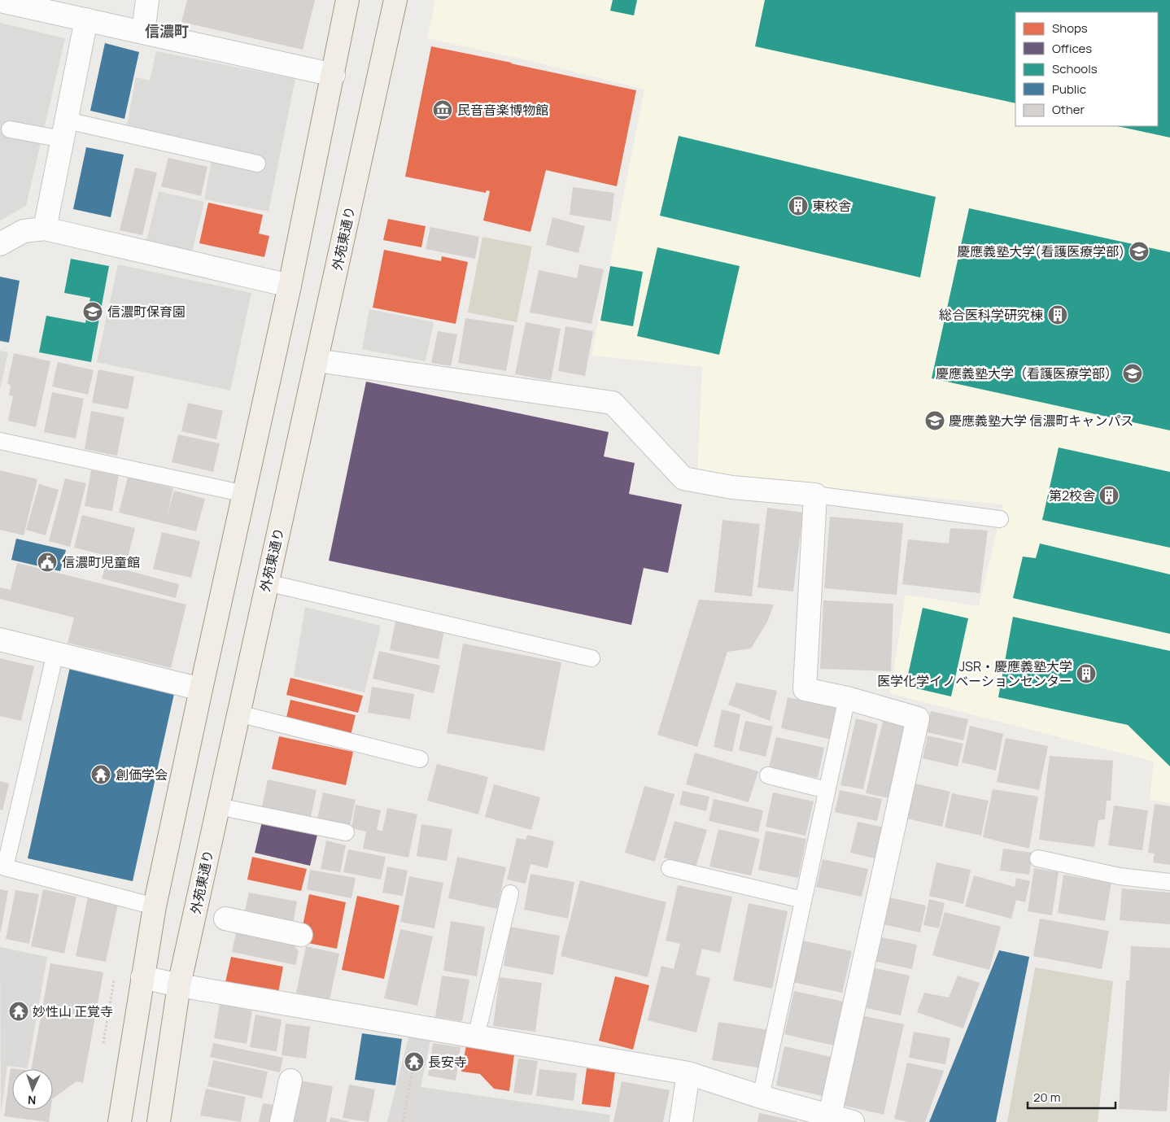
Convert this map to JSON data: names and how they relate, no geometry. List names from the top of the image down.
{
  "streets": {
    "main road": ["外苑東通り"]
  },
  "districts": ["信濃町"],
  "places": {
    "museum": ["民音音楽博物館"],
    "building": [
      "東校舎",
      "総合医科学研究棟",
      "第2校舎",
      "JSR・慶應義塾大学 医学化学イノベーションセンター"
    ],
    "school or university": [
      "慶應義塾大学(看護医療学部)",
      "信濃町保育園",
      "慶應義塾大学（看護医療学部）",
      "慶應義塾大学 信濃町キャンパス"
    ],
    "public building": ["信濃町児童館"],
    "temple": ["創価学会", "妙性山 正覚寺", "長安寺"]
  },
  "legend": [
    "Shops",
    "Offices",
    "Schools",
    "Public",
    "Other"
  ],
  "scale_bar": "20 m",
  "north": "bottom"
}
